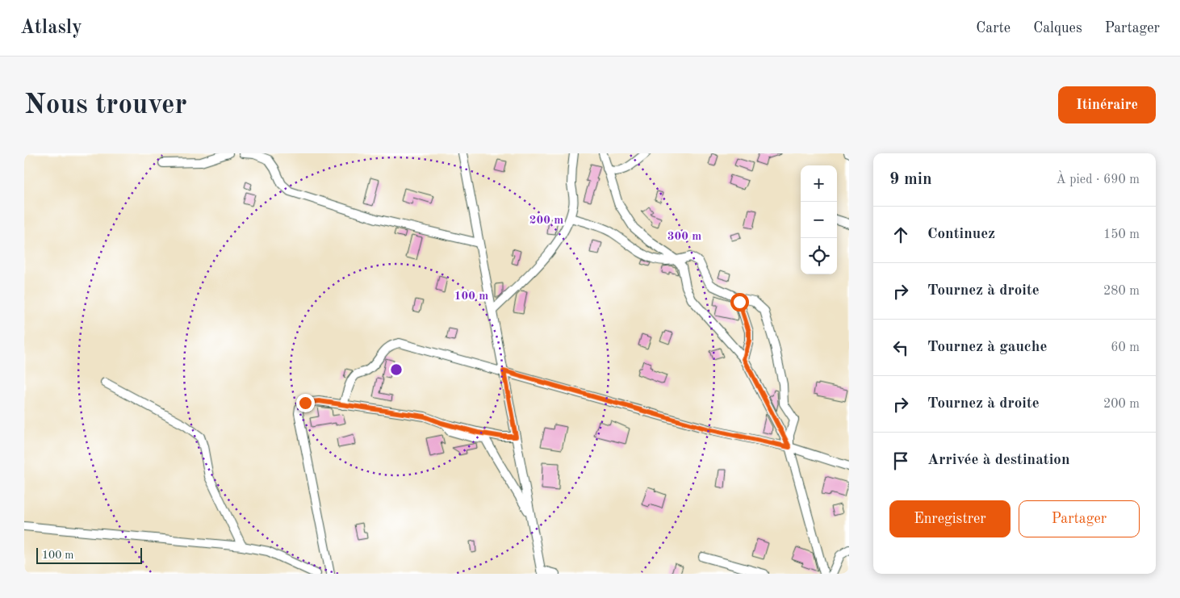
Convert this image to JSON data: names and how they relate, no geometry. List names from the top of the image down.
{
  "scale_bar": "100 m",
  "page": {
    "header": "Atlasly",
    "nav": ["Carte", "Calques", "Partager"],
    "buttons": [
      "Itinéraire",
      ["Enregistrer", "Partager"]
    ],
    "title": "Nous trouver",
    "heading": ["9 min", "À pied · 690 m"],
    "map_buttons": ["+", "−"],
    "list": [
      ["Continuez", "150 m"],
      ["Tournez à droite", "280 m"],
      ["Tournez à gauche", "60 m"],
      ["Tournez à droite", "200 m"],
      "Arrivée à destination"
    ],
    "scale": "100 m"
  },
  "rings": ["200 m", "300 m", "100 m"]
}
